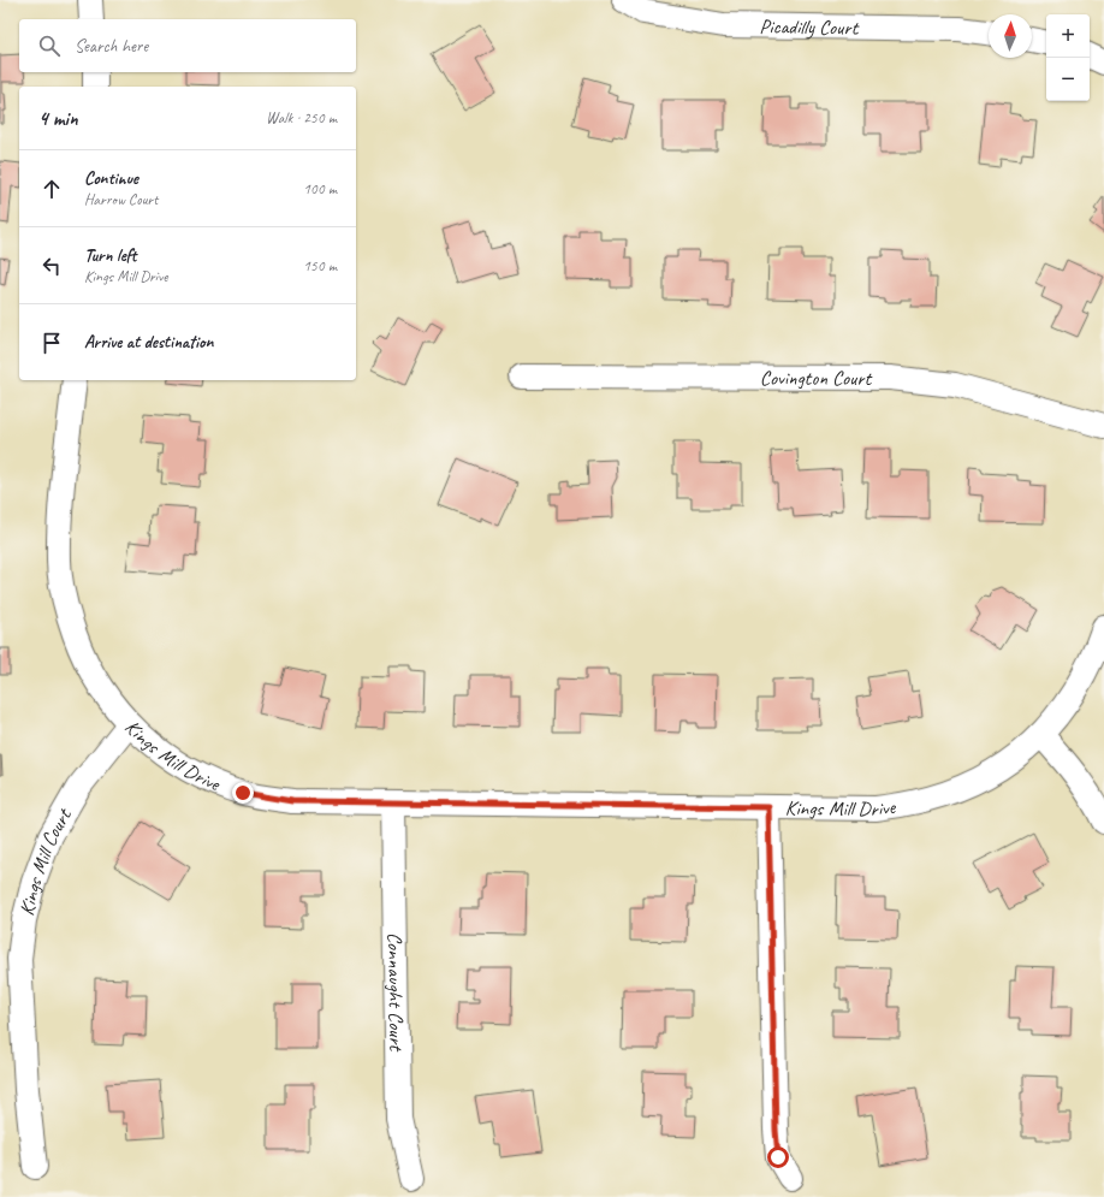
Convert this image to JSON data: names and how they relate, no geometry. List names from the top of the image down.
{
  "streets": {
    "street": [
      "Picadilly Court",
      "Covington Court",
      "Kings Mill Drive",
      "Kings Mill Court",
      "Connaught Court"
    ]
  },
  "crossings": [
    ["Kings Mill Drive", "Kings Mill Court"],
    ["Kings Mill Drive", "Connaught Court"]
  ],
  "north": "top",
  "page": {
    "map_buttons": ["+", "−"],
    "search": "Search here",
    "heading": ["4 min", "Walk · 250 m"],
    "list": [
      ["Continue", "Harrow Court", "100 m"],
      ["Turn left", "Kings Mill Drive", "150 m"],
      "Arrive at destination"
    ]
  }
}
